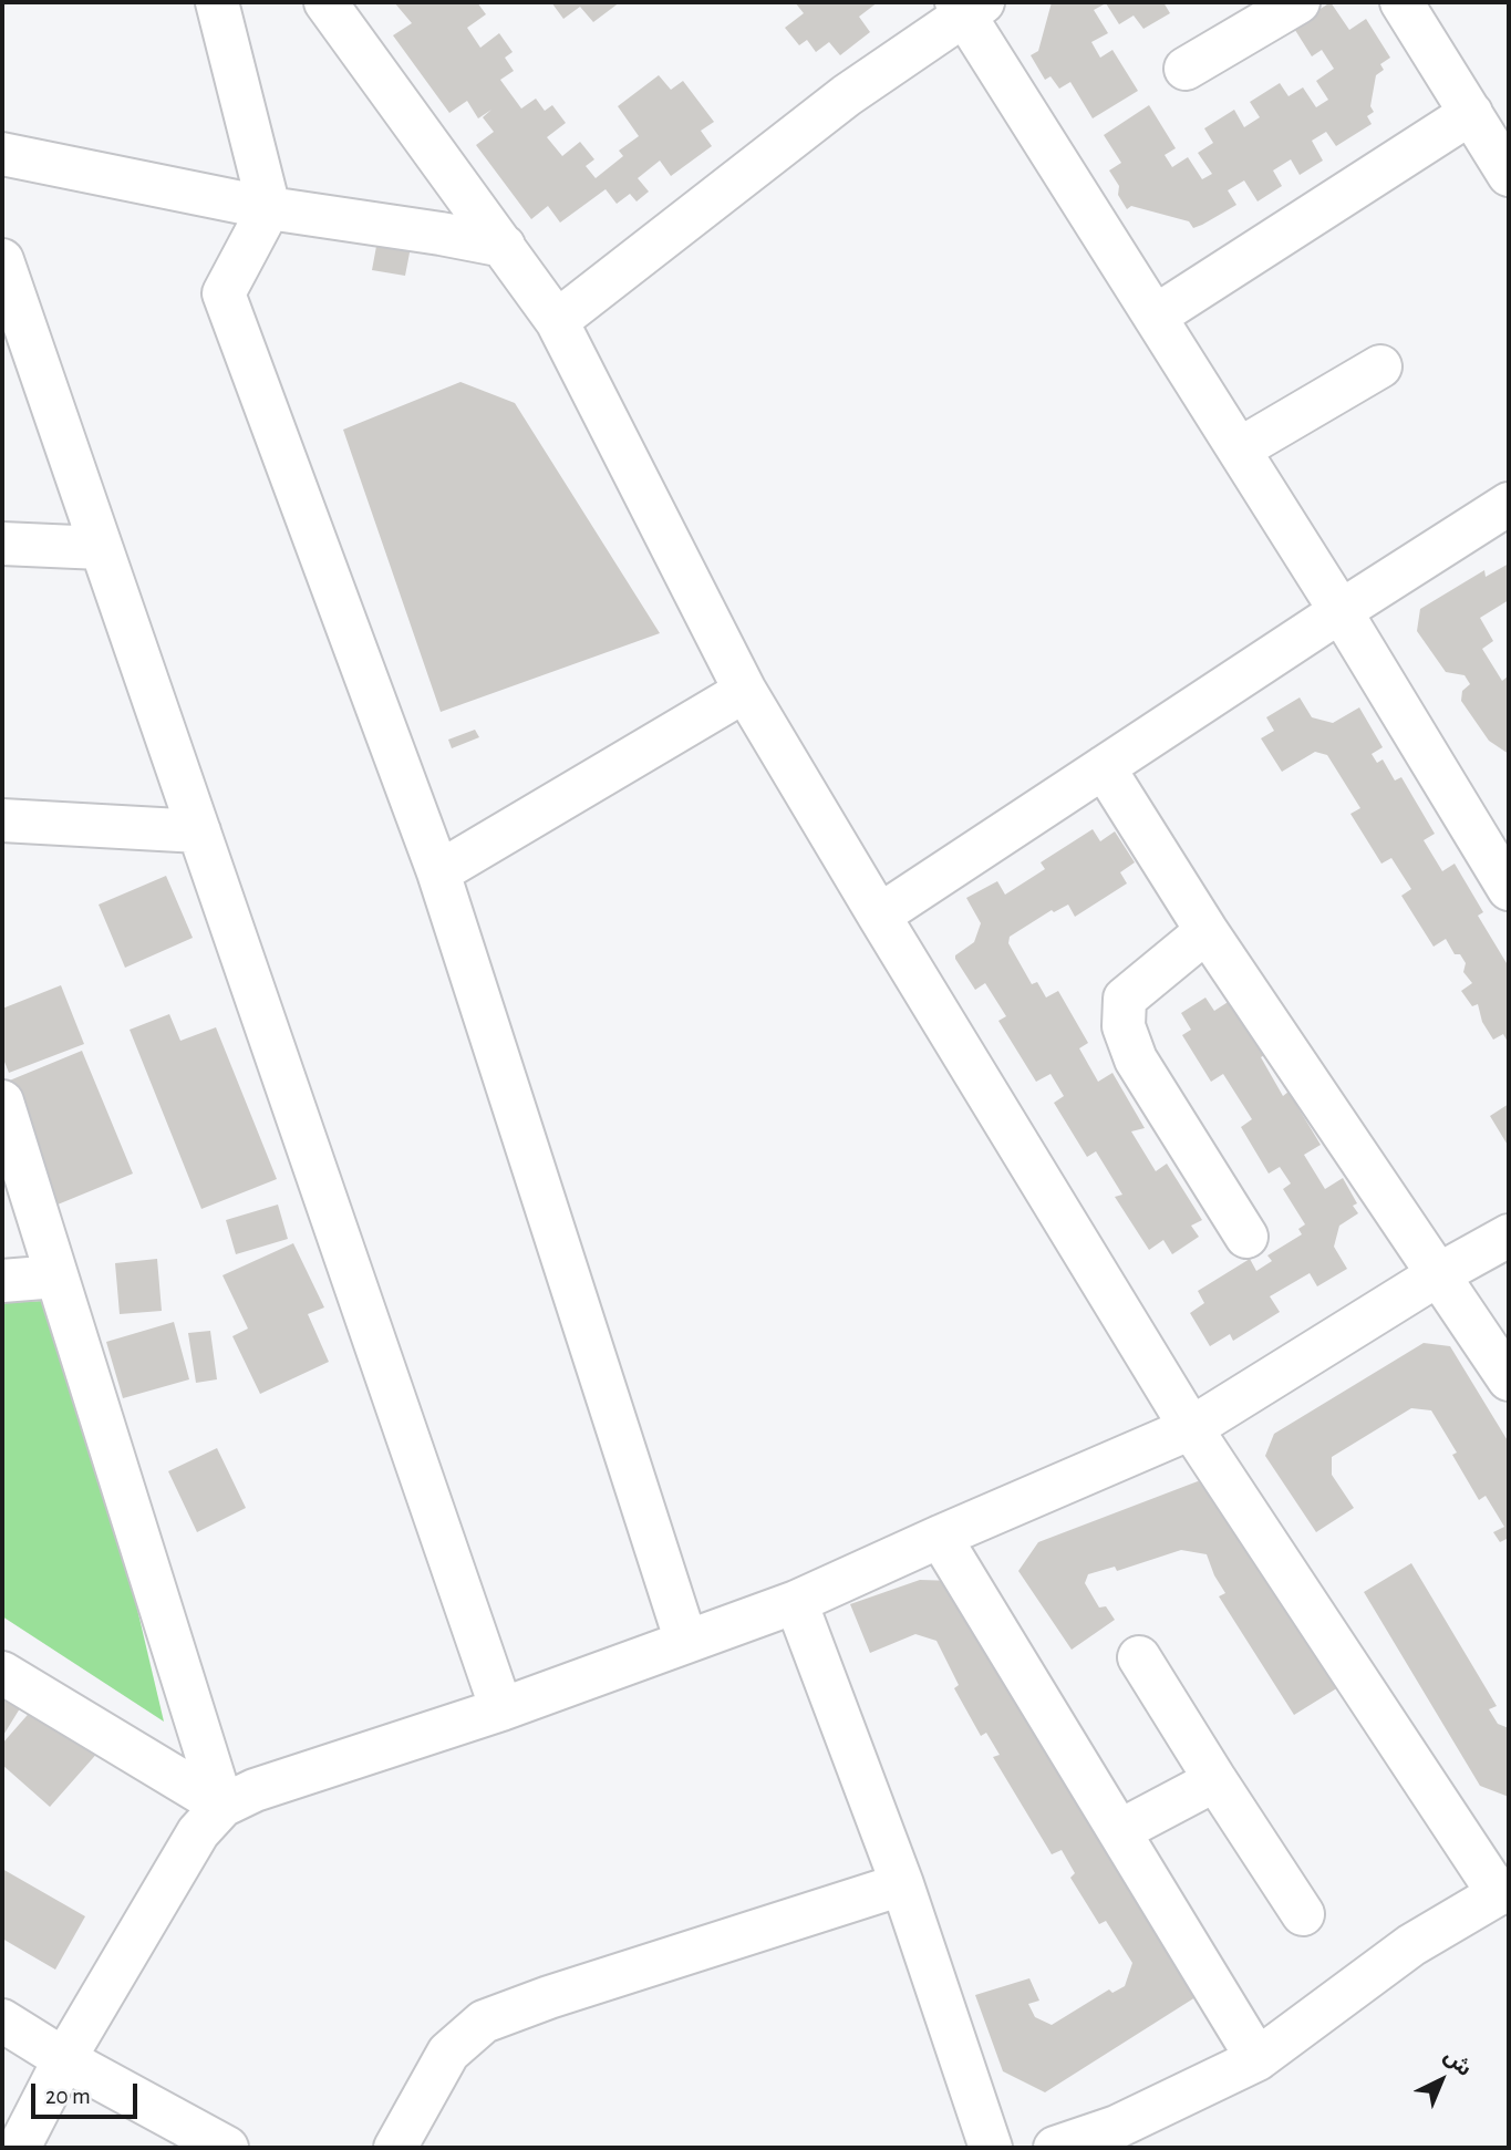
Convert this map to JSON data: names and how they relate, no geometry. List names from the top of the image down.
{
  "scale_bar": "20 m",
  "north": "top right"
}
